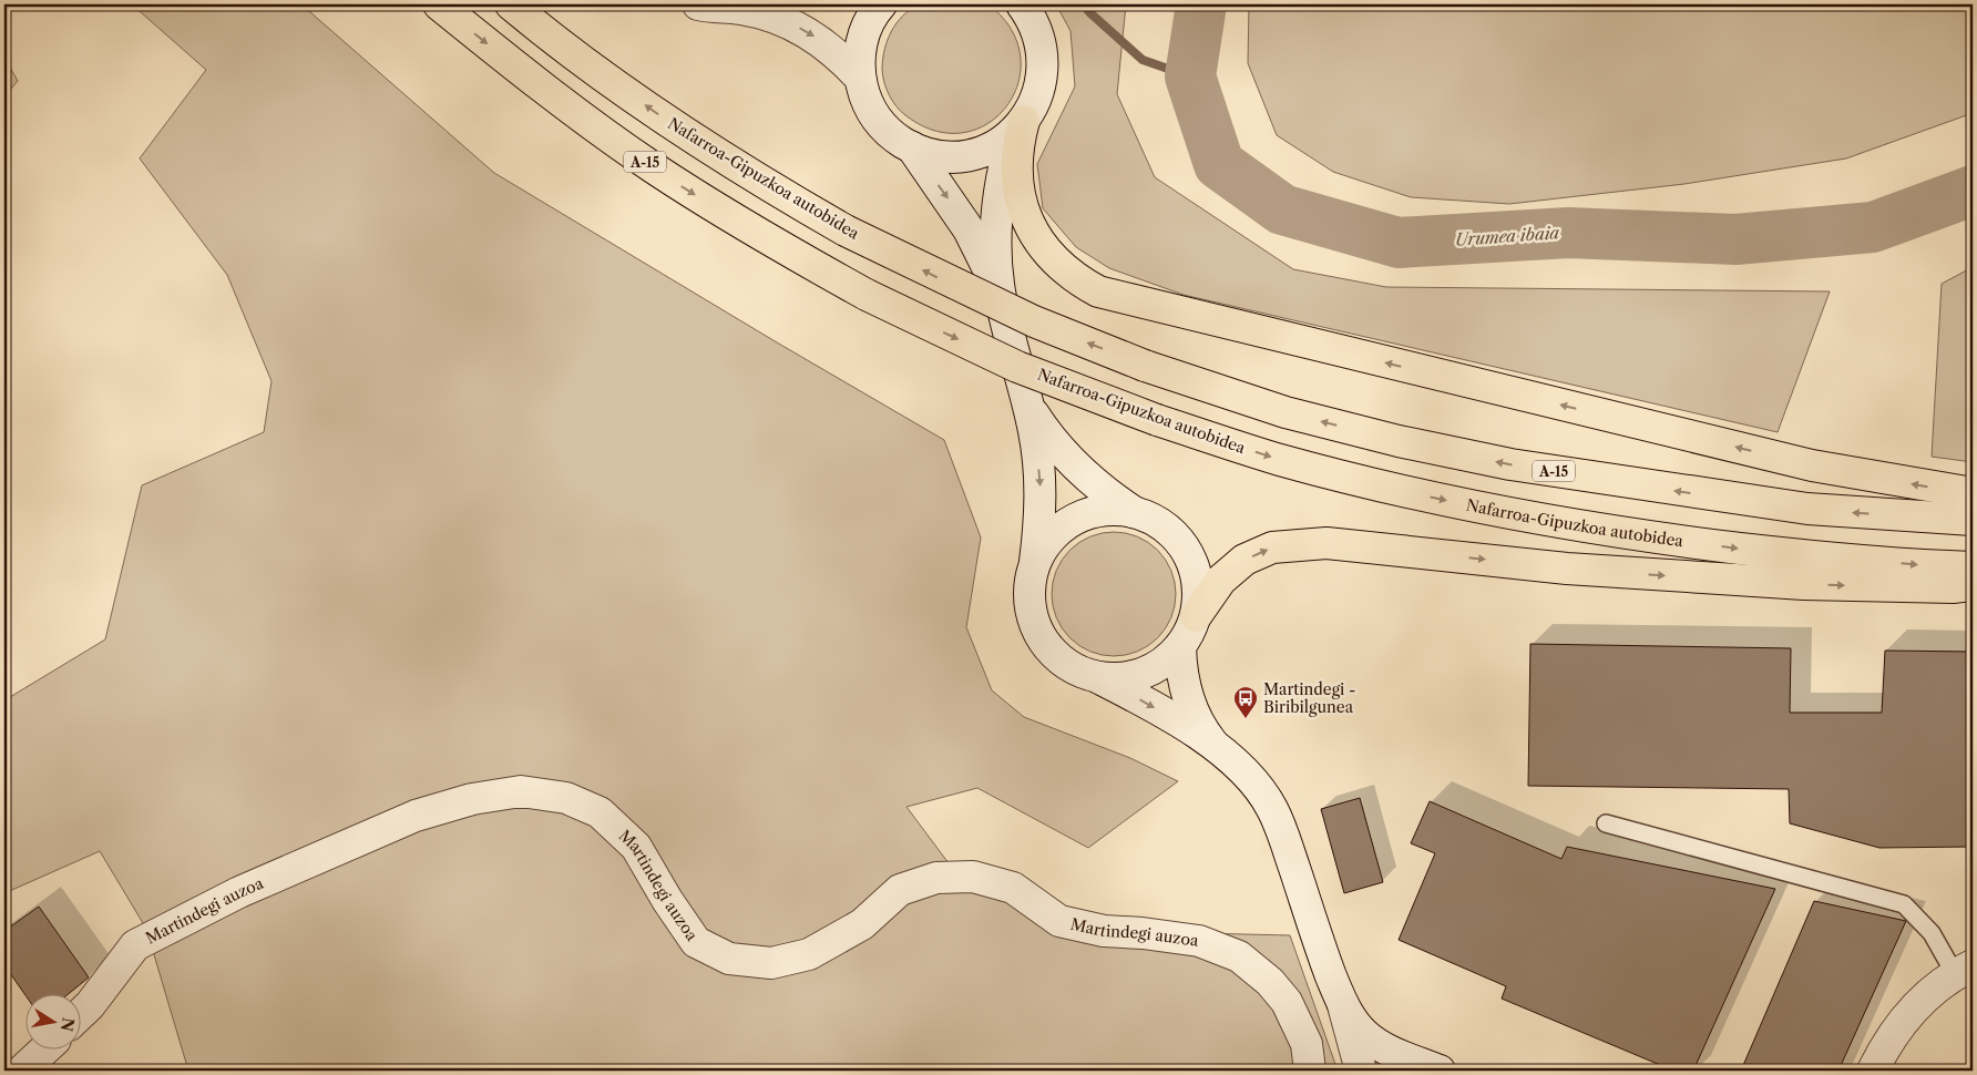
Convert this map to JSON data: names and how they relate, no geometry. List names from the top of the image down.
{
  "streets": {
    "highway": ["A-15", "Nafarroa-Gipuzkoa autobidea"],
    "main road": ["Martindegi auzoa"]
  },
  "water": ["Urumea ibaia"],
  "places": {
    "bus stop": ["Martindegi - Biribilgunea"]
  },
  "north": "right"
}
